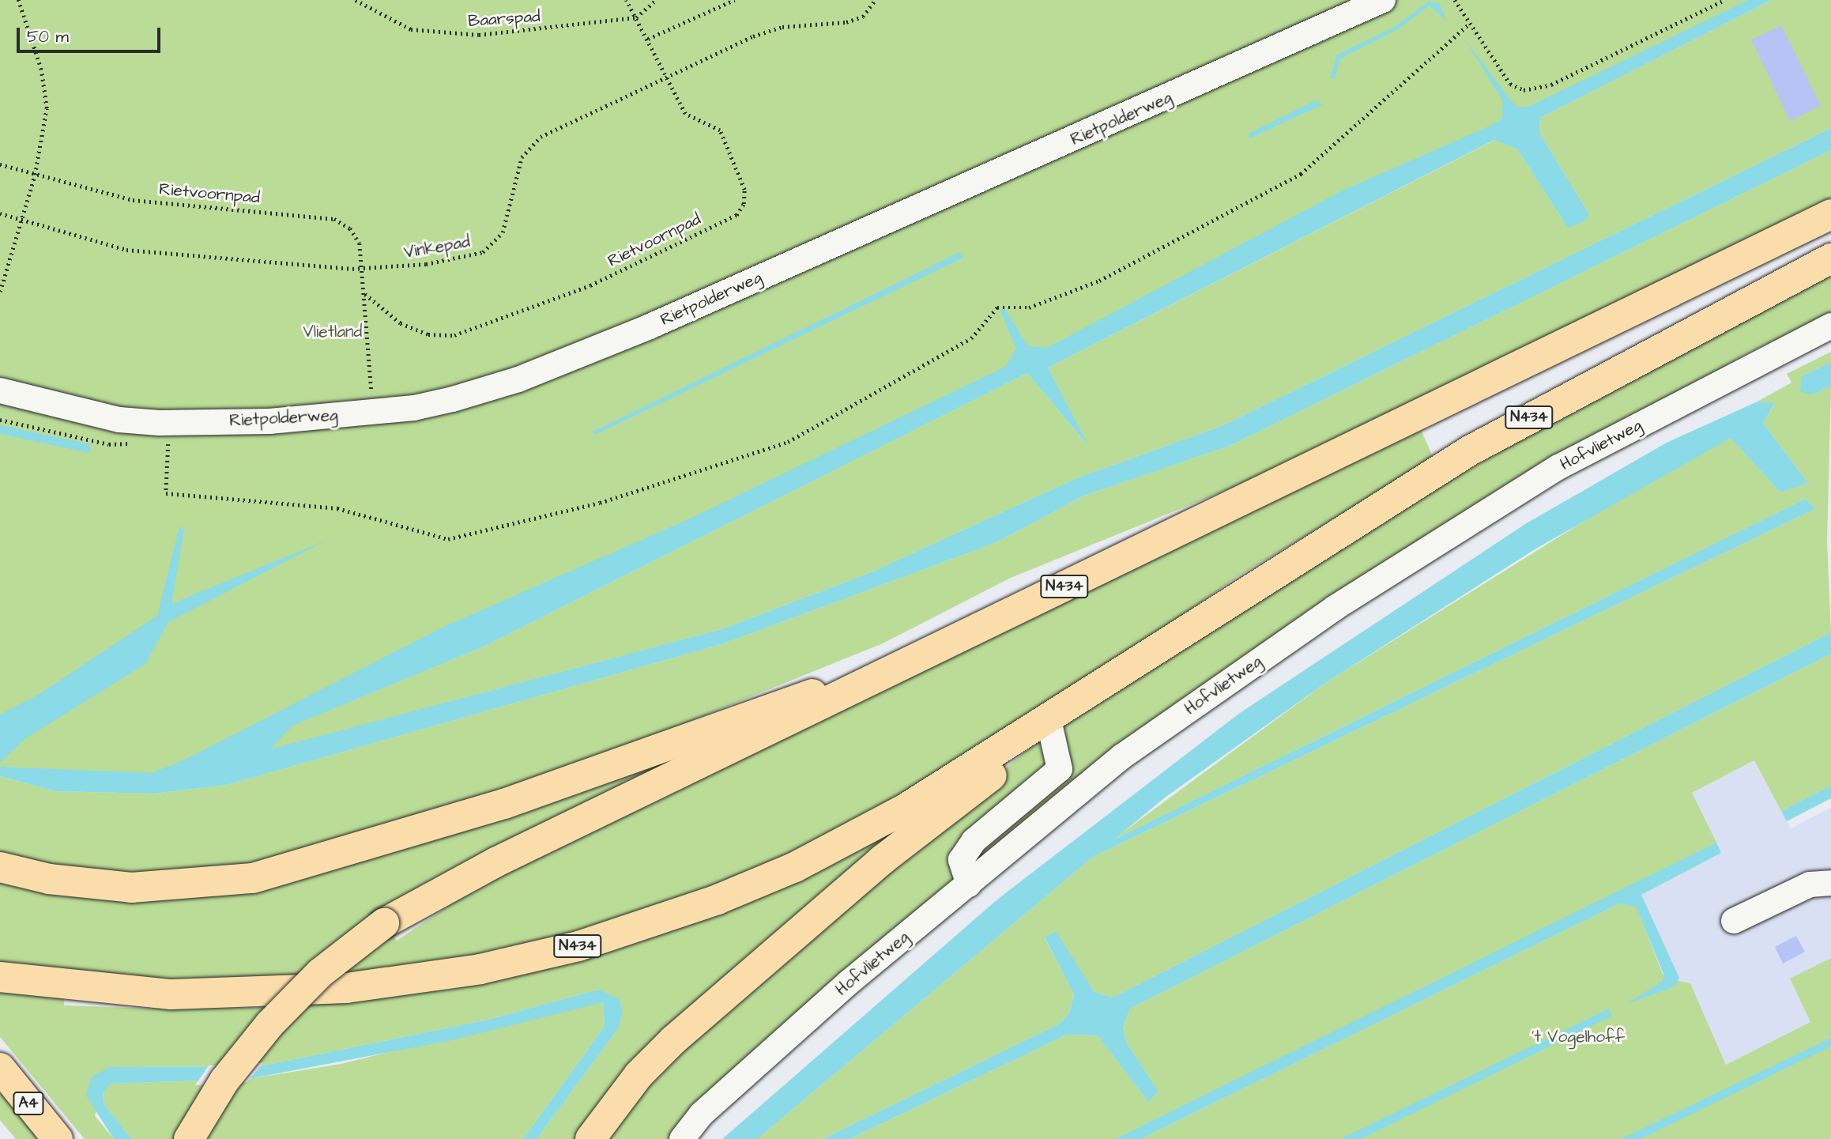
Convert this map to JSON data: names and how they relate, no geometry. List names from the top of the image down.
{
  "streets": {
    "highway": ["N434", "A4"],
    "street": ["Rietpolderweg", "Hofvlietweg"],
    "path": ["Baarspad", "Rietvoornpad", "Vinkepad"]
  },
  "crossings": [
    ["Baarspad", "Rietvoornpad"],
    ["Rietpolderweg", "Rietvoornpad"],
    ["Rietvoornpad", "Vinkepad"]
  ],
  "parks": ["Vlietland", "'t Vogelhoff"],
  "scale_bar": "50 m"
}
